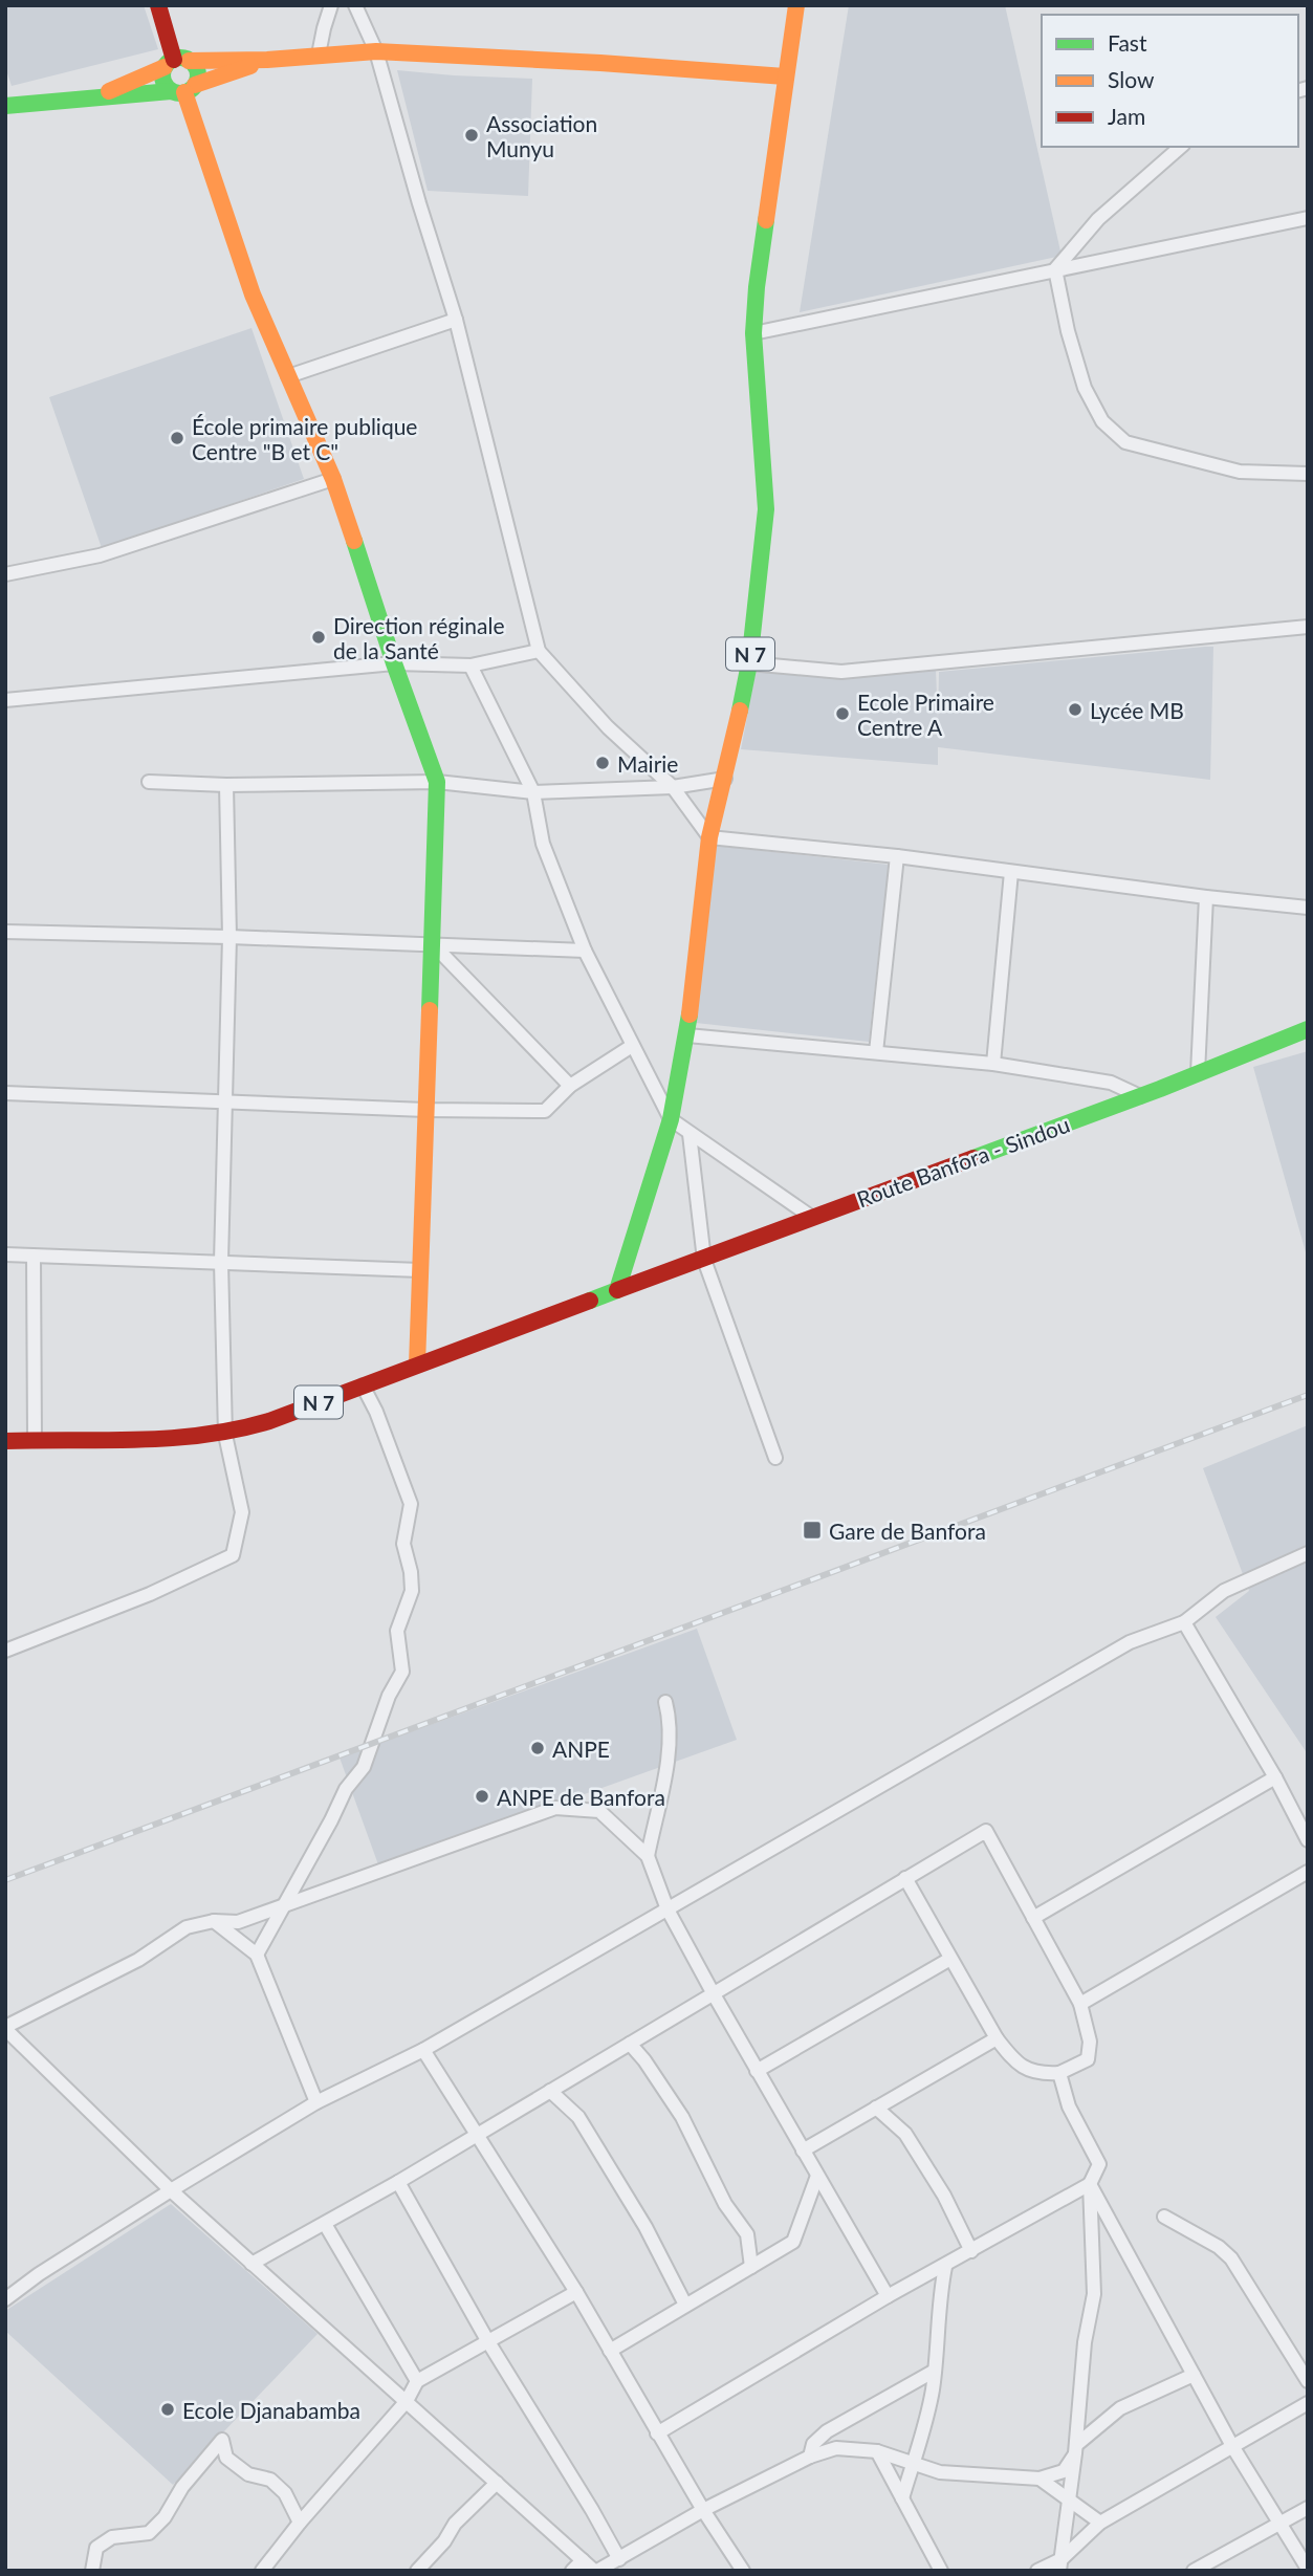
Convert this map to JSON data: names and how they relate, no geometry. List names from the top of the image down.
{
  "streets": {
    "main road": ["N 7", "Route Banfora - Sindou"]
  },
  "crossings": [
    ["N 7", "Route Banfora - Sindou"]
  ],
  "places": {
    "other": [
      "Association Munyu",
      "École primaire publique Centre \"B et C\"",
      "Direction réginale de la Santé",
      "Lycée MB",
      "Ecole Primaire Centre A",
      "Mairie",
      "ANPE",
      "ANPE de Banfora",
      "Ecole Djanabamba"
    ],
    "transit": ["Gare de Banfora"]
  },
  "legend": ["Fast", "Slow", "Jam"]
}
